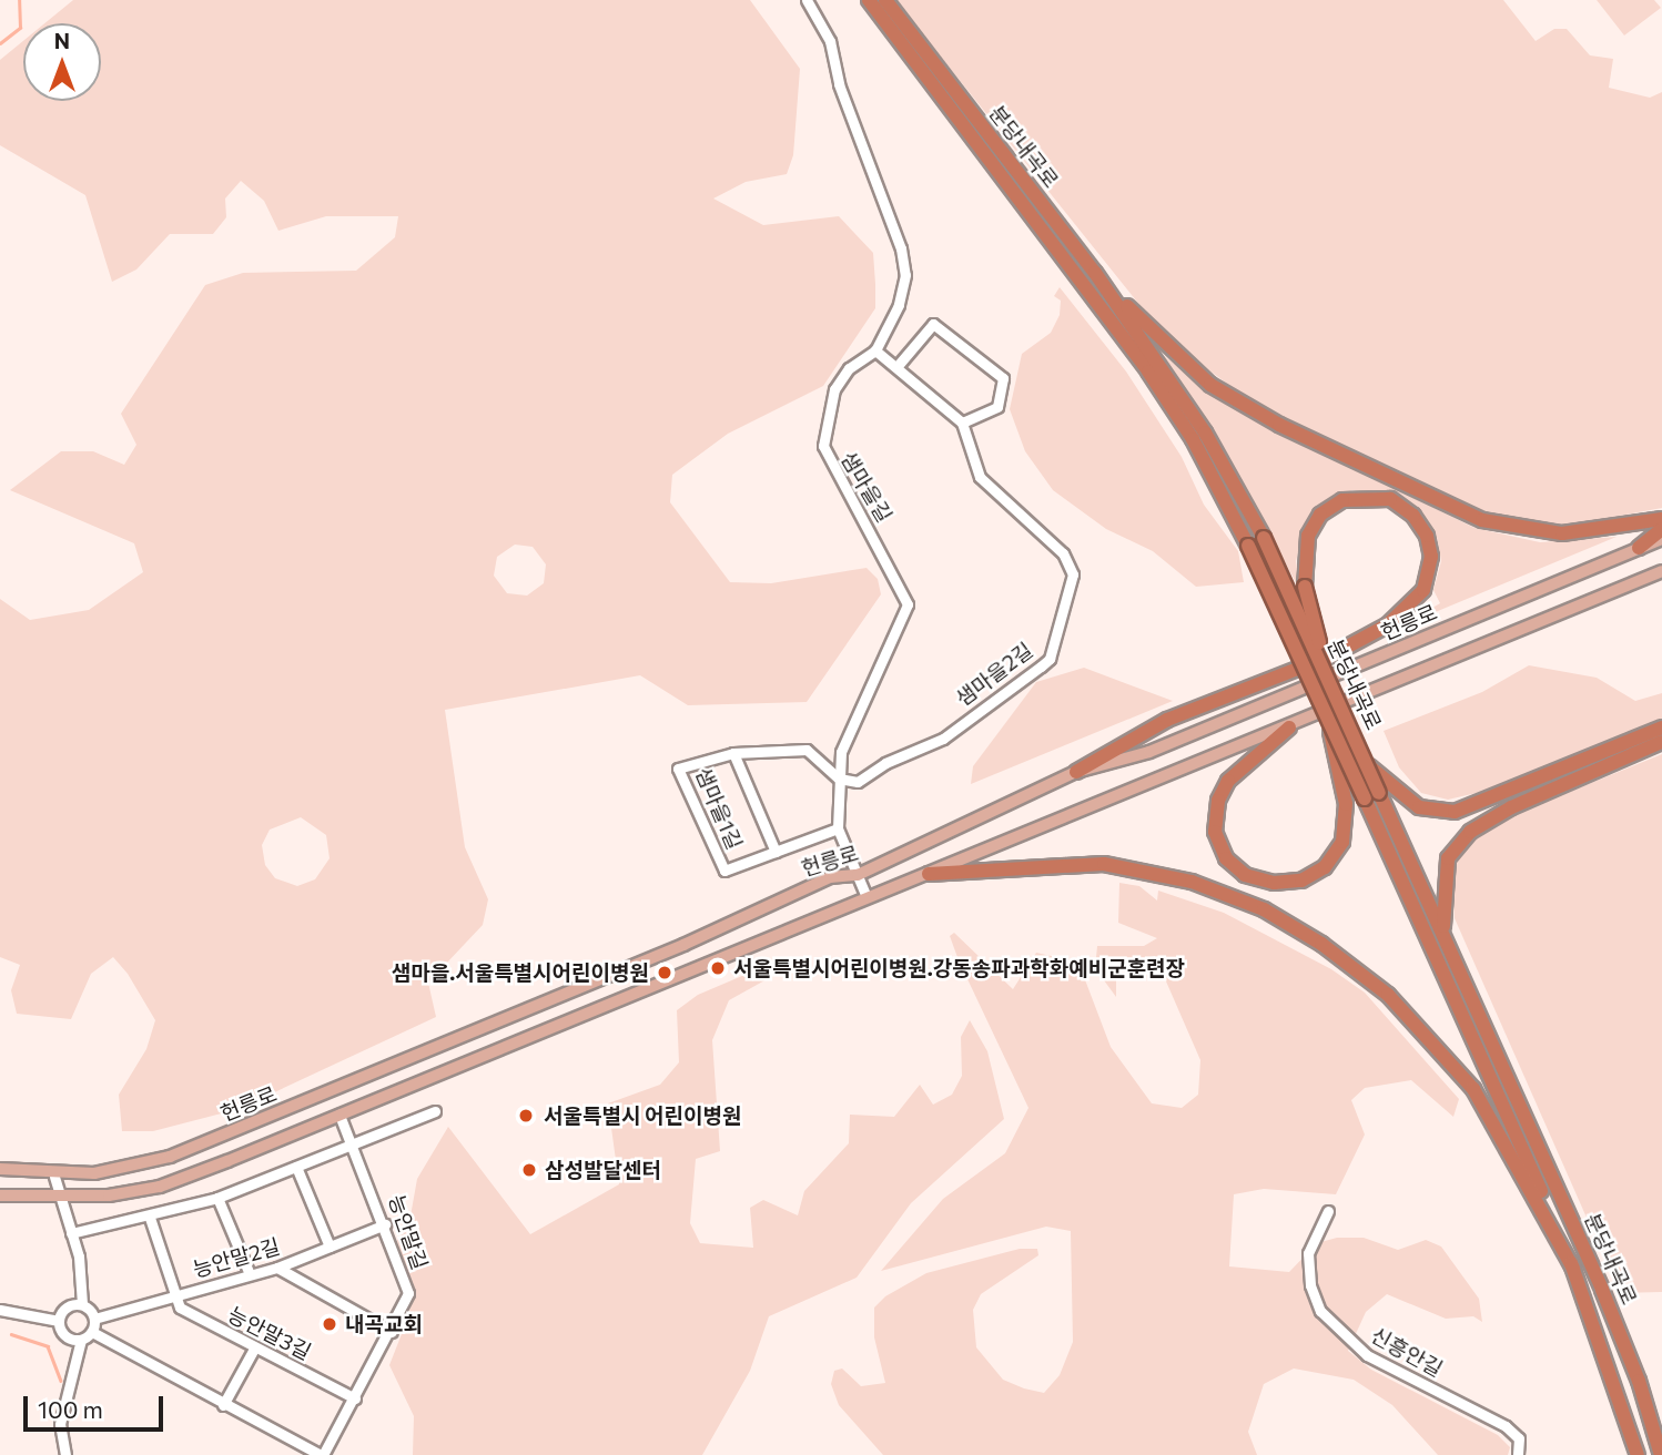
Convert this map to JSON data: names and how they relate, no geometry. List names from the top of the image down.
{
  "streets": {
    "highway": ["분당내곡로"],
    "main road": ["헌릉로"],
    "street": [
      "샘마을길",
      "샘마을2길",
      "샘마을1길",
      "능안말길",
      "능안말2길",
      "능안말3길",
      "신흥안길"
    ]
  },
  "crossings": [
    ["샘마을길", "헌릉로"],
    ["샘마을길", "샘마을2길"],
    ["샘마을길", "샘마을1길"],
    ["샘마을2길", "샘마을1길"],
    ["능안말길", "능안말2길"],
    ["능안말길", "능안말3길"],
    ["능안말2길", "능안말3길"]
  ],
  "places": [
    "서울특별시어린이병원.강동송파과학화예비군훈련장",
    "샘마을.서울특별시어린이병원",
    "서울특별시 어린이병원",
    "삼성발달센터",
    "내곡교회"
  ],
  "scale_bar": "100 m",
  "north": "top"
}
